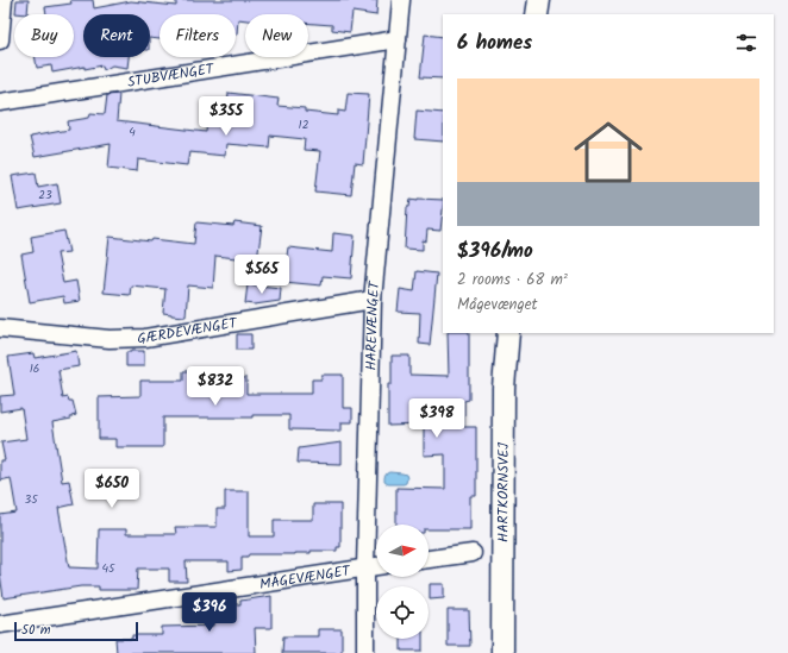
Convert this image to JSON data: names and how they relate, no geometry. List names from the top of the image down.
{
  "streets": {
    "street": [
      "STUBVÆNGET",
      "HAREVÆNGET",
      "GÆRDEVÆNGET",
      "HARTKORNSVEJ",
      "MÅGEVÆNGET"
    ]
  },
  "crossings": [
    ["STUBVÆNGET", "HAREVÆNGET"],
    ["HAREVÆNGET", "GÆRDEVÆNGET"],
    ["HAREVÆNGET", "MÅGEVÆNGET"]
  ],
  "house_numbers": [
    "12",
    "4",
    "23",
    "16",
    "35",
    "45"
  ],
  "scale_bar": "50 m",
  "north": "right",
  "page": {
    "chip": [
      "Buy",
      "Rent",
      "Filters",
      "New"
    ],
    "heading": "6 homes",
    "list": [
      {
        "name": "$396/mo",
        "note": "2 rooms · 68 m² · Mågevænget"
      }
    ],
    "price": [
      "$355",
      "$565",
      "$832",
      "$398",
      "$650",
      "$396"
    ],
    "scale": "50 m"
  }
}
